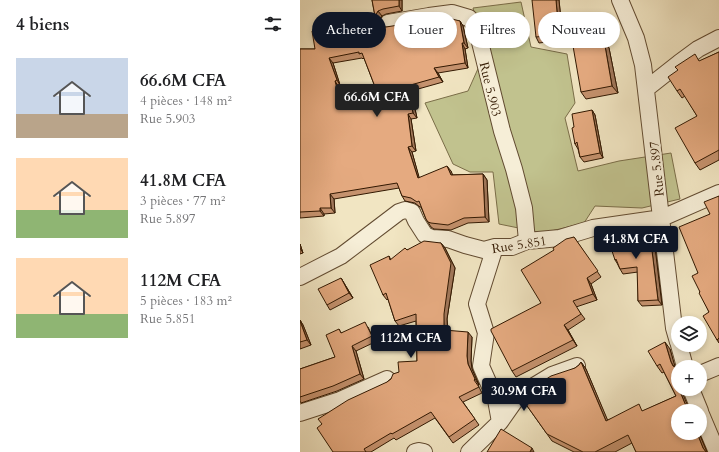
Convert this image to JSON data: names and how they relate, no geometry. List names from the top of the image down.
{
  "streets": {
    "street": ["Rue 5.903", "Rue 5.897", "Rue 5.851"]
  },
  "crossings": [
    ["Rue 5.903", "Rue 5.851"],
    ["Rue 5.897", "Rue 5.851"]
  ],
  "page": {
    "heading": "4 biens",
    "chip": [
      "Acheter",
      "Louer",
      "Filtres",
      "Nouveau"
    ],
    "list": [
      {
        "name": "66.6M CFA",
        "note": "4 pièces · 148 m² · Rue 5.903"
      },
      {
        "name": "41.8M CFA",
        "note": "3 pièces · 77 m² · Rue 5.897"
      },
      {
        "name": "112M CFA",
        "note": "5 pièces · 183 m² · Rue 5.851"
      }
    ],
    "price": [
      "66.6M CFA",
      "41.8M CFA",
      "112M CFA",
      "30.9M CFA"
    ],
    "map_buttons": ["+", "−"]
  }
}
